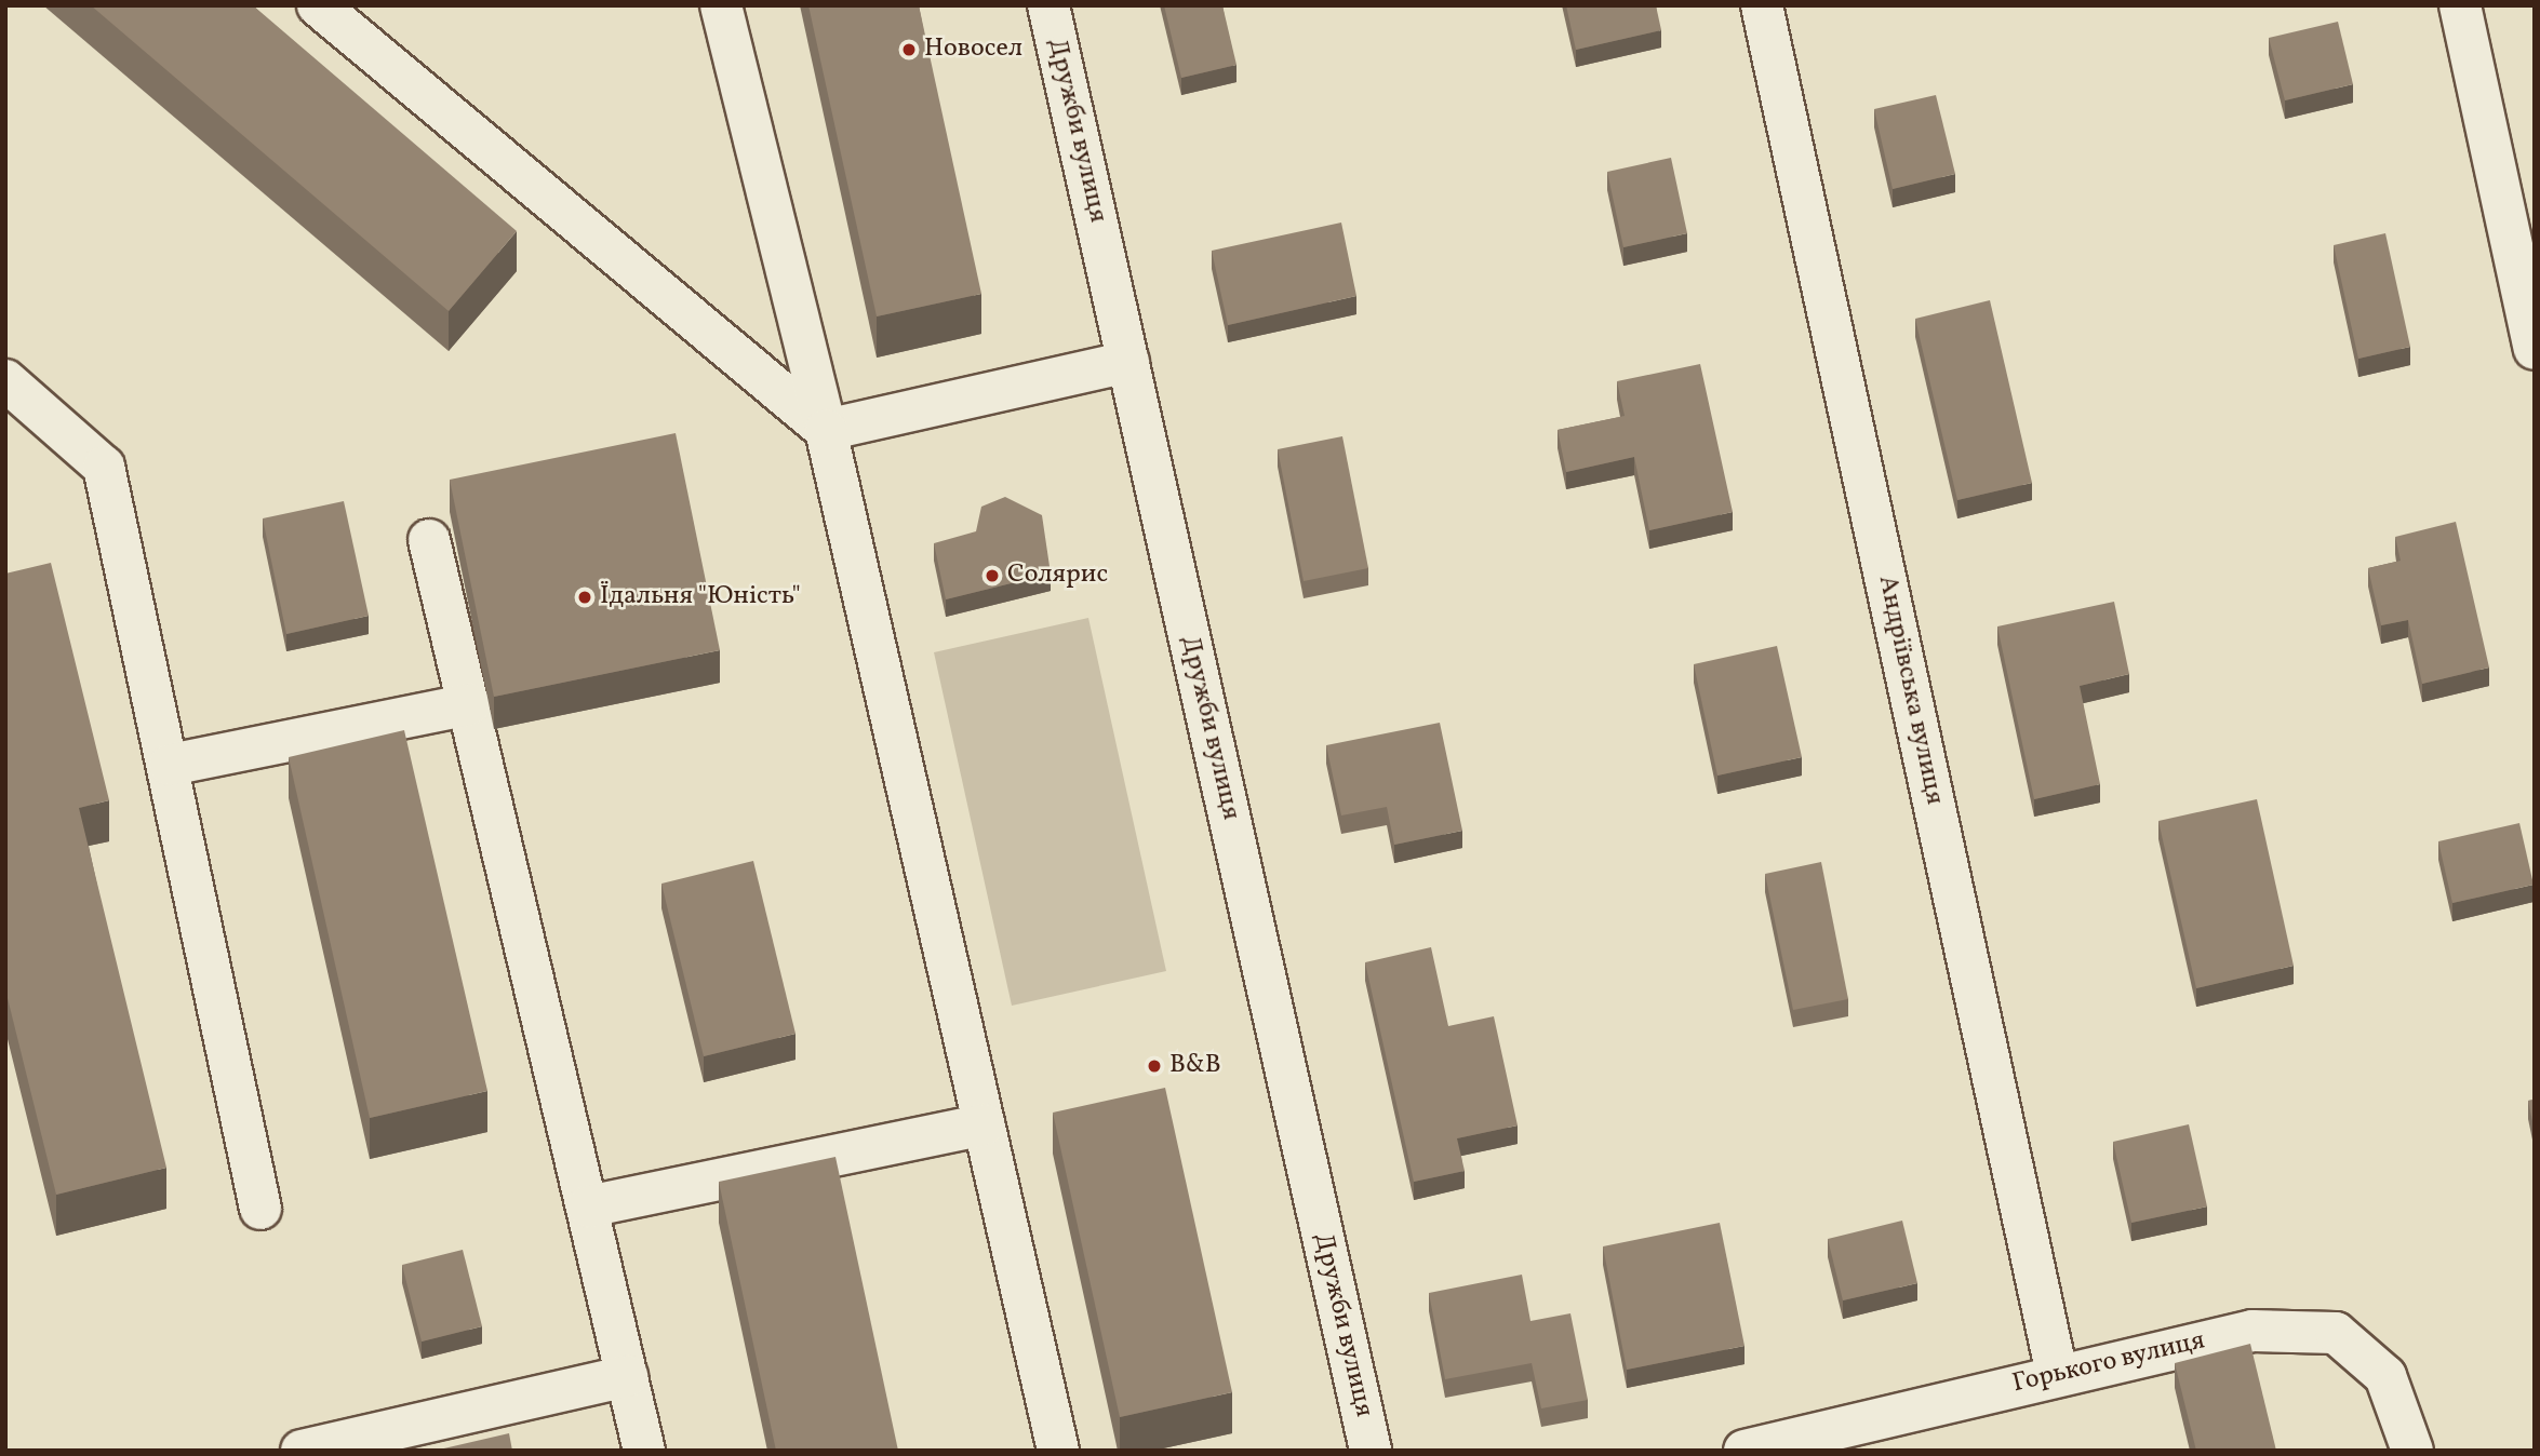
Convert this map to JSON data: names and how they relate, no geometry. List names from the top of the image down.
{
  "streets": {
    "street": ["Дружби вулиця", "Андріївська вулиця", "Горького вулиця"]
  },
  "crossings": [
    ["Андріївська вулиця", "Горького вулиця"]
  ],
  "places": [
    "Новосел",
    "Солярис",
    "Їдальня \"Юність\"",
    "В&В"
  ]
}
